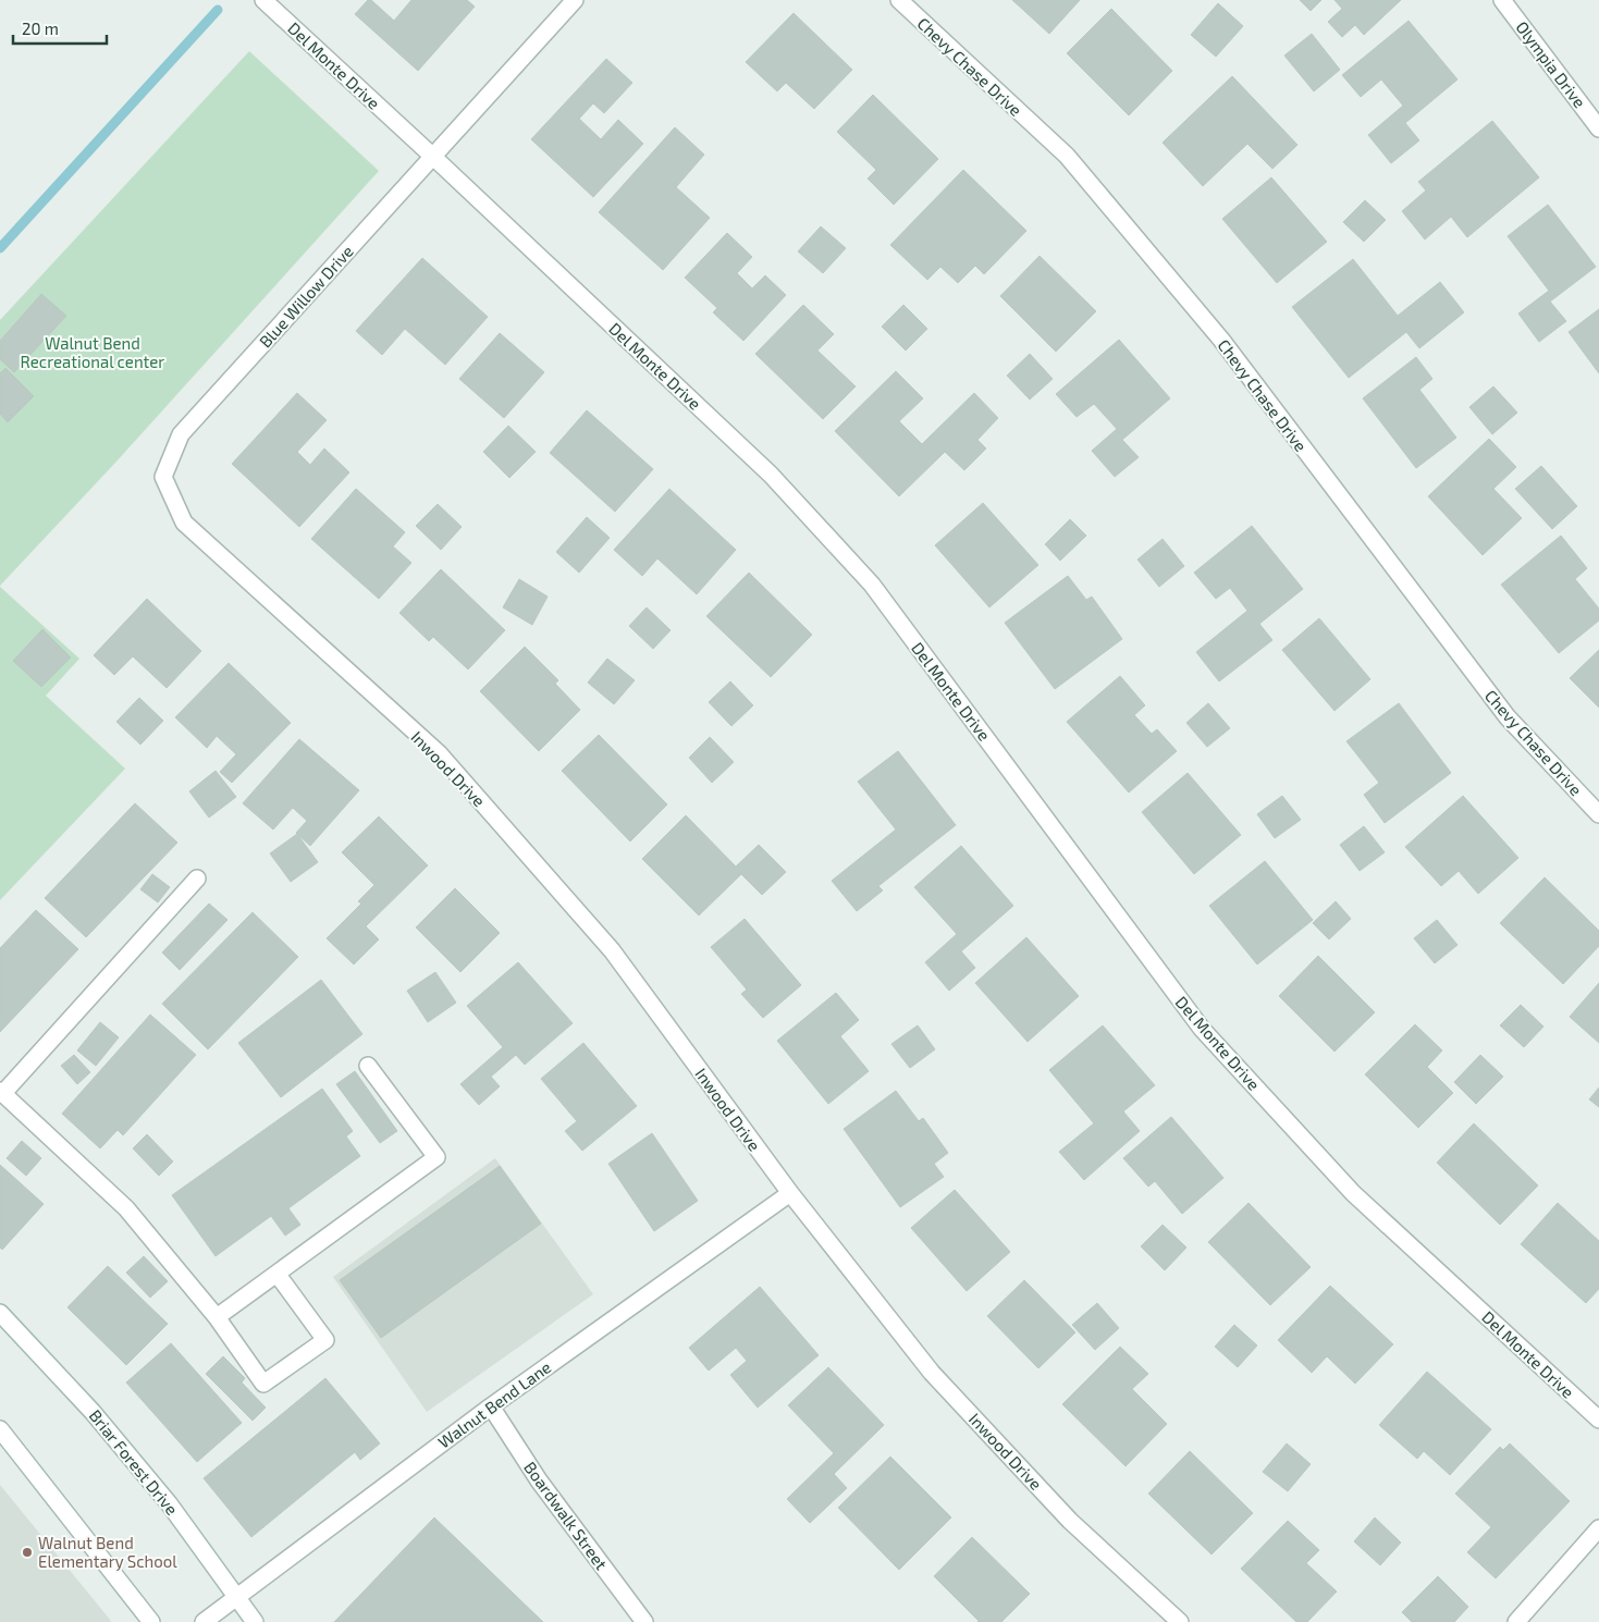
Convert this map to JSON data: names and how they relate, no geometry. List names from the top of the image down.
{
  "streets": {
    "street": [
      "Olympia Drive",
      "Del Monte Drive",
      "Chevy Chase Drive",
      "Blue Willow Drive",
      "Inwood Drive",
      "Walnut Bend Lane",
      "Briar Forest Drive",
      "Boardwalk Street"
    ]
  },
  "crossings": [
    ["Del Monte Drive", "Blue Willow Drive"],
    ["Blue Willow Drive", "Inwood Drive"],
    ["Inwood Drive", "Walnut Bend Lane"],
    ["Walnut Bend Lane", "Briar Forest Drive"],
    ["Walnut Bend Lane", "Boardwalk Street"]
  ],
  "parks": ["Walnut Bend Recreational center"],
  "places": ["Walnut Bend Elementary School"],
  "scale_bar": "20 m"
}
